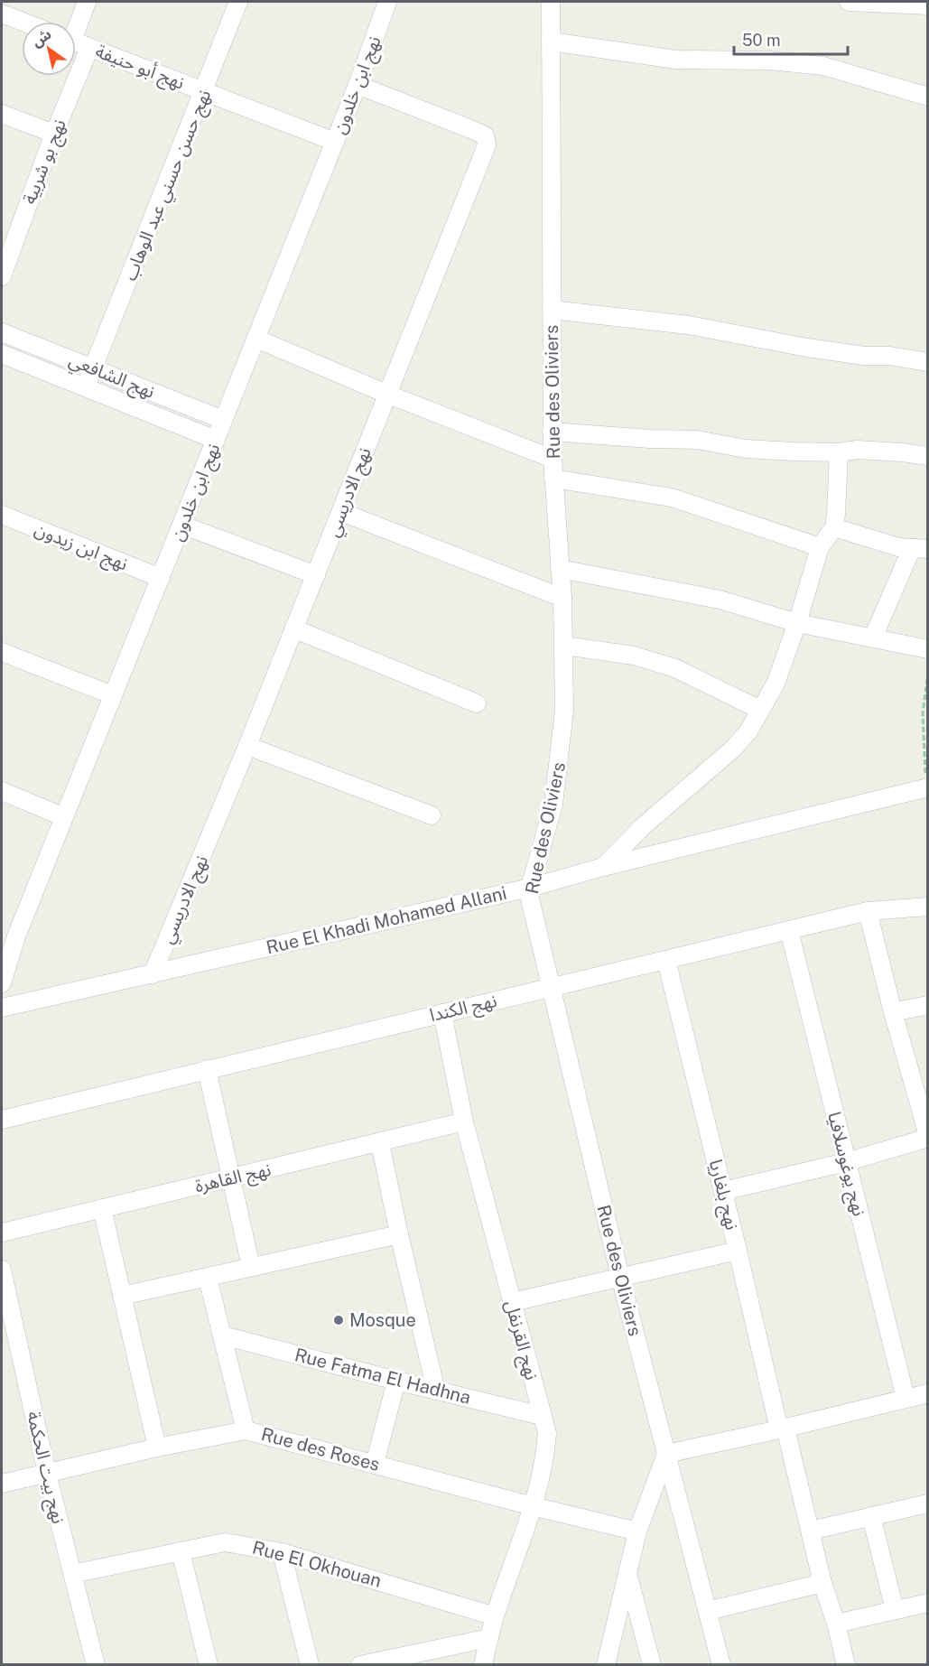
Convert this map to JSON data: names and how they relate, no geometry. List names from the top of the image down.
{
  "streets": {
    "street": [
      "نهج أبو حنيفة",
      "نهج ابن خلدون",
      "نهج بو شربية",
      "نهج حسن حسني عبد الوهاب",
      "نهج الشافعي",
      "Rue des Oliviers",
      "نهج الادريسي",
      "نهج ابن زيدون",
      "Rue El Khadi Mohamed Allani",
      "نهج الكندا",
      "نهج يوغوسلافيا",
      "نهج القاهرة",
      "نهج بلغاريا",
      "نهج القرنفل",
      "Rue Fatma El Hadhna",
      "Rue des Roses",
      "نهج بيت الحكمة",
      "Rue El Okhouan"
    ]
  },
  "crossings": [
    ["نهج أبو حنيفة", "نهج ابن خلدون"],
    ["نهج أبو حنيفة", "نهج بو شربية"],
    ["نهج أبو حنيفة", "نهج حسن حسني عبد الوهاب"],
    ["نهج ابن خلدون", "نهج الشافعي"],
    ["نهج ابن خلدون", "نهج الادريسي"],
    ["نهج ابن خلدون", "نهج ابن زيدون"],
    ["نهج حسن حسني عبد الوهاب", "نهج الشافعي"],
    ["Rue des Oliviers", "Rue El Khadi Mohamed Allani"],
    ["Rue des Oliviers", "نهج الكندا"],
    ["نهج الادريسي", "Rue El Khadi Mohamed Allani"],
    ["نهج الكندا", "نهج يوغوسلافيا"],
    ["نهج الكندا", "نهج بلغاريا"],
    ["نهج الكندا", "نهج القرنفل"],
    ["نهج القاهرة", "نهج القرنفل"],
    ["نهج القرنفل", "Rue Fatma El Hadhna"],
    ["نهج القرنفل", "Rue des Roses"],
    ["نهج القرنفل", "Rue El Okhouan"],
    ["Rue des Roses", "نهج بيت الحكمة"],
    ["نهج بيت الحكمة", "Rue El Okhouan"]
  ],
  "places": ["Mosque"],
  "scale_bar": "50 m",
  "north": "top left"
}
